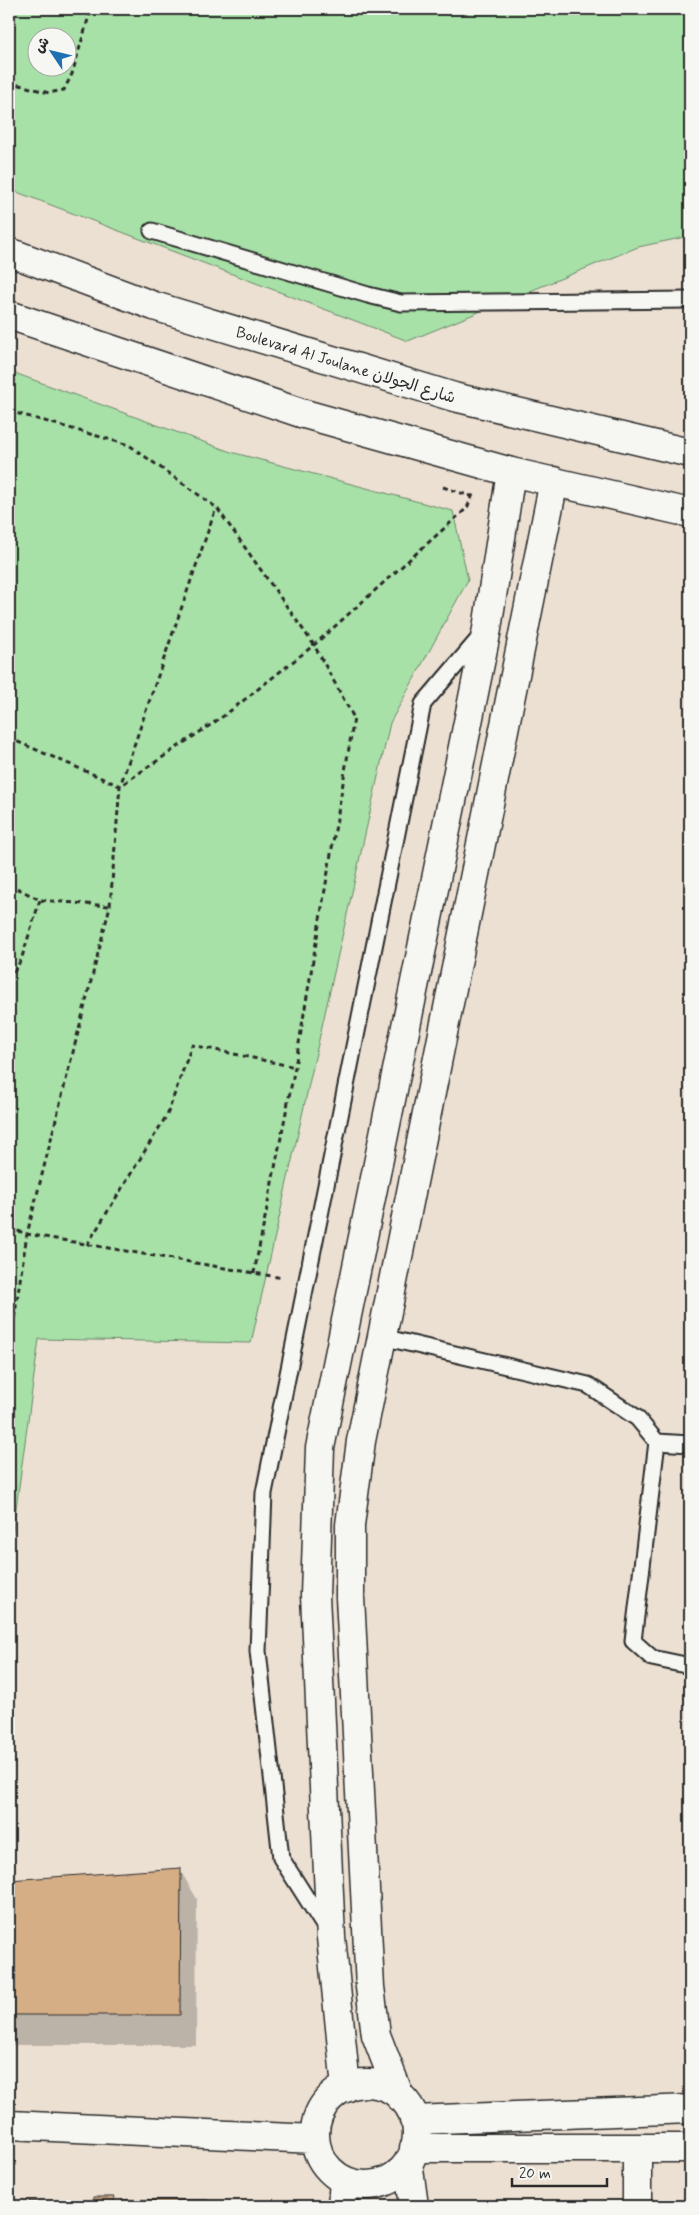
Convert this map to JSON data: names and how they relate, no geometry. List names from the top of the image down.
{
  "streets": {
    "street": ["Boulevard Al Joulane شارع الجولان"]
  },
  "scale_bar": "20 m",
  "north": "top left"
}
